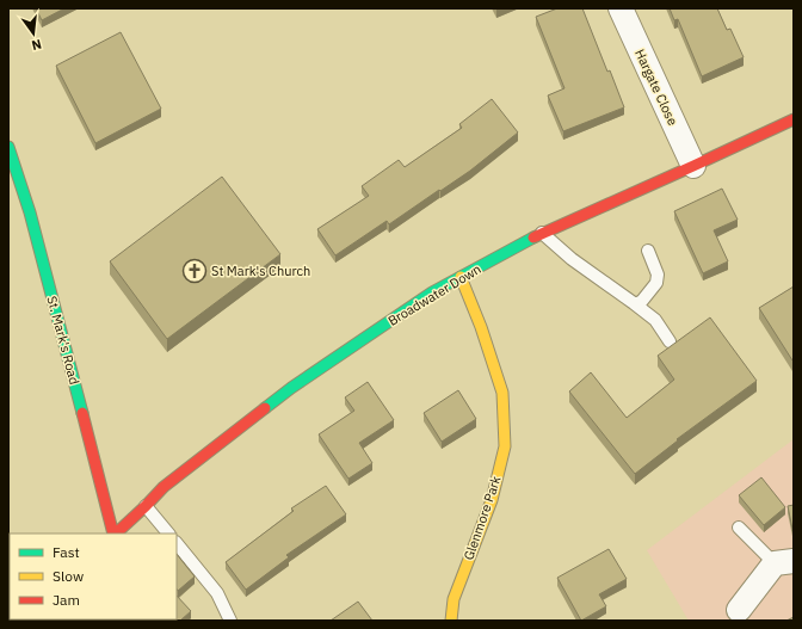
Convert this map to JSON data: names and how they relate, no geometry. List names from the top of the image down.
{
  "streets": {
    "street": [
      "Hargate Close",
      "Broadwater Down",
      "St. Mark's Road",
      "Glenmore Park"
    ]
  },
  "crossings": [
    ["Hargate Close", "Broadwater Down"],
    ["Broadwater Down", "Glenmore Park"]
  ],
  "places": {
    "church": ["St Mark's Church"]
  },
  "legend": ["Fast", "Slow", "Jam"],
  "north": "bottom"
}
